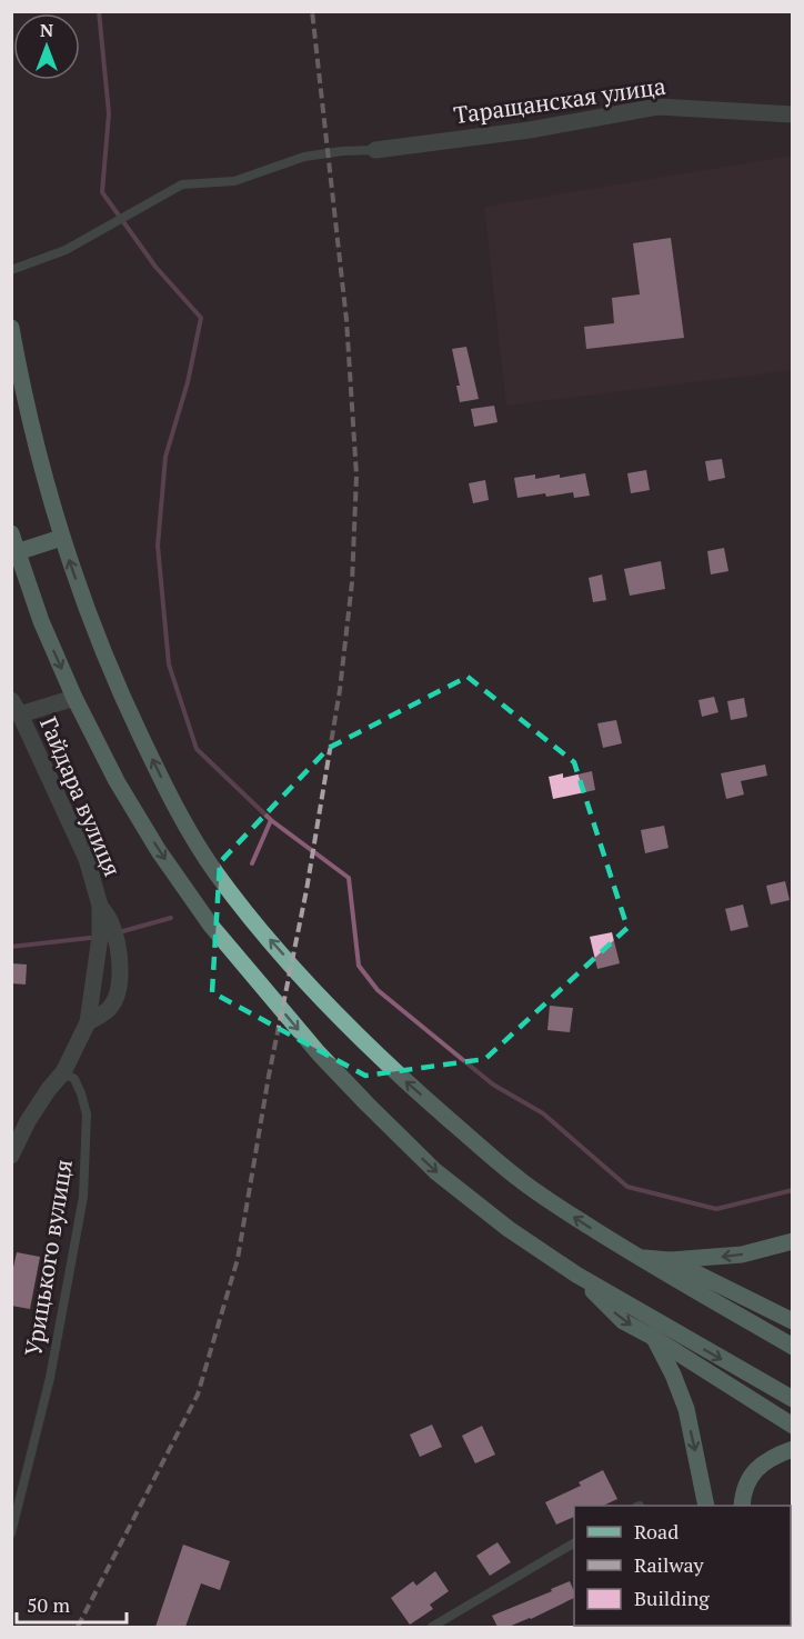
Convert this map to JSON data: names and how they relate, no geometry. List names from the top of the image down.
{
  "streets": {
    "street": ["Таращанская улица", "Гайдара вулиця"],
    "lane": ["Урицького вулиця"]
  },
  "crossings": [
    ["Гайдара вулиця", "Урицького вулиця"]
  ],
  "legend": ["Road", "Railway", "Building"],
  "scale_bar": "50 m",
  "north": "top"
}
